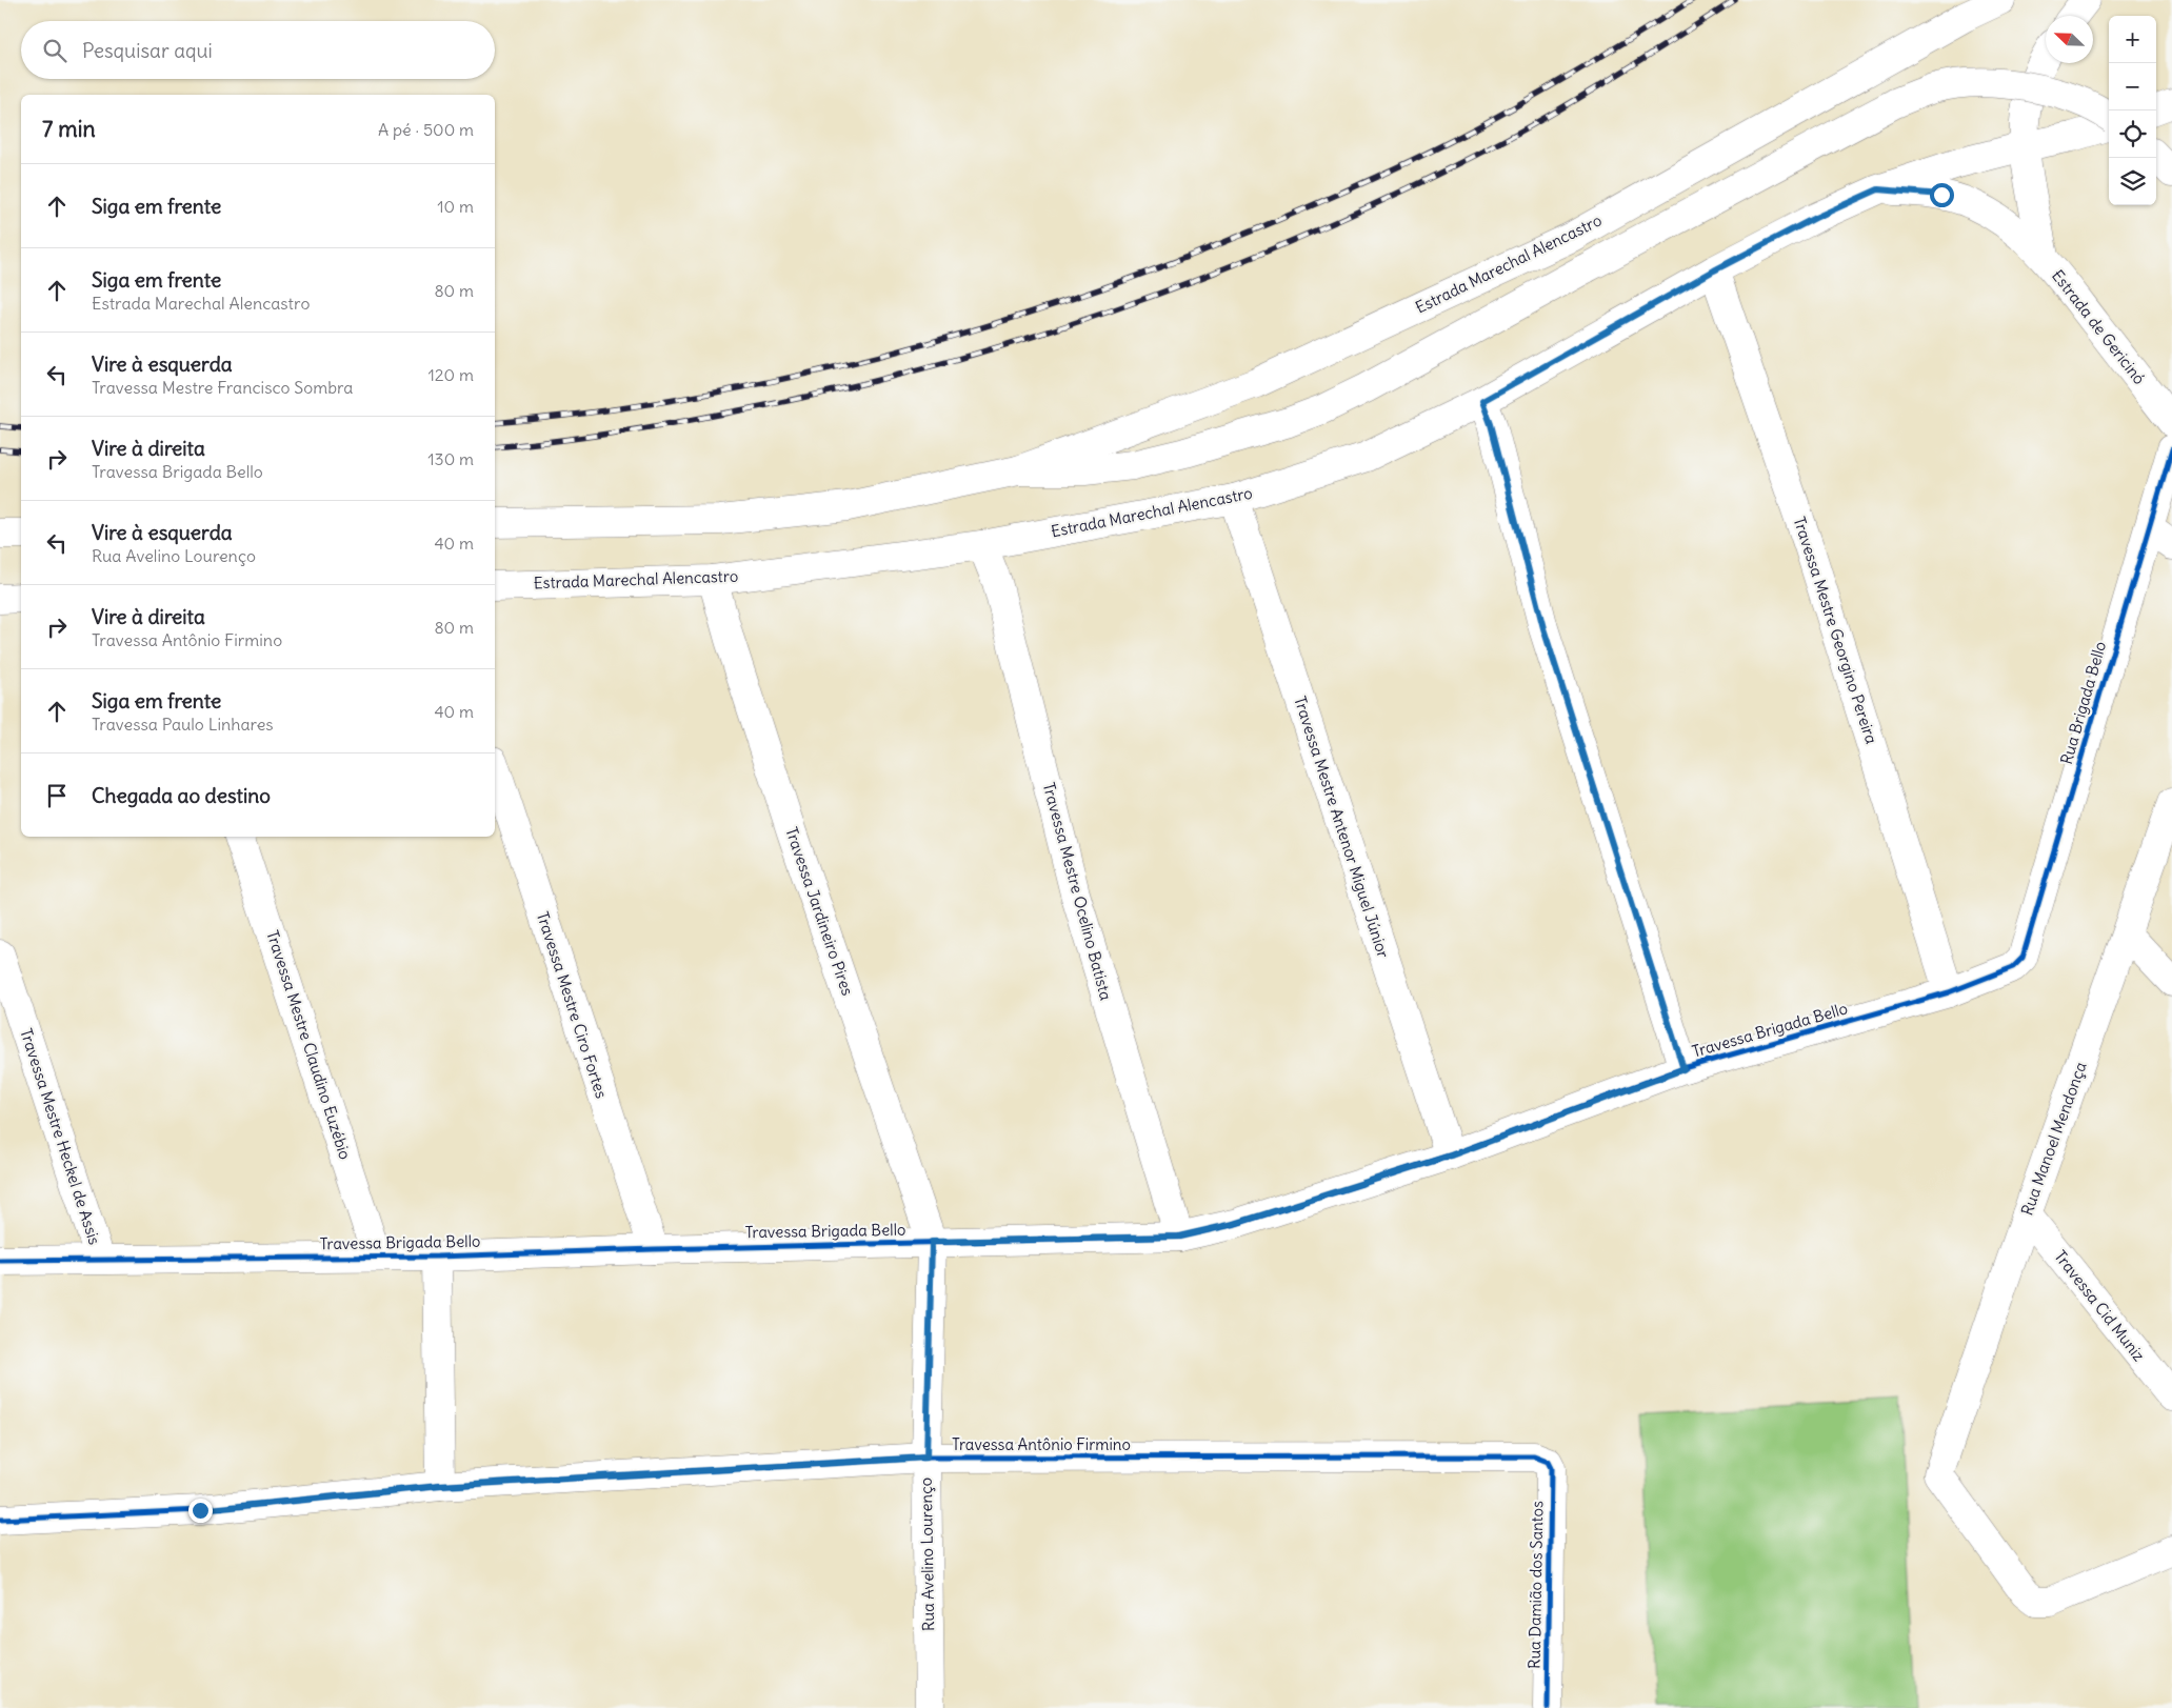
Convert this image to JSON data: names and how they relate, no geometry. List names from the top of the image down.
{
  "streets": {
    "main road": [
      "Estrada Marechal Alencastro",
      "Estrada de Gericinó",
      "Travessa Mestre Georgino Pereira",
      "Rua Brigada Bello",
      "Travessa Mestre Antenor Miguel Júnior",
      "Travessa Mestre Ocelino Batista",
      "Travessa Jardineiro Pires",
      "Travessa Mestre Ciro Fortes",
      "Travessa Brigada Bello",
      "Travessa Mestre Claudino Euzébio",
      "Travessa Mestre Heckel de Assis",
      "Rua Manoel Mendonça",
      "Travessa Cid Muniz",
      "Travessa Antônio Firmino",
      "Rua Avelino Lourenço",
      "Rua Damião dos Santos"
    ]
  },
  "crossings": [
    ["Estrada Marechal Alencastro", "Estrada de Gericinó"],
    ["Estrada Marechal Alencastro", "Travessa Mestre Georgino Pereira"],
    ["Estrada Marechal Alencastro", "Travessa Mestre Antenor Miguel Júnior"],
    ["Estrada Marechal Alencastro", "Travessa Mestre Ocelino Batista"],
    ["Estrada Marechal Alencastro", "Travessa Jardineiro Pires"],
    ["Travessa Mestre Georgino Pereira", "Travessa Brigada Bello"],
    ["Rua Brigada Bello", "Travessa Brigada Bello"],
    ["Travessa Mestre Antenor Miguel Júnior", "Travessa Brigada Bello"],
    ["Travessa Mestre Ocelino Batista", "Travessa Brigada Bello"],
    ["Travessa Jardineiro Pires", "Travessa Brigada Bello"],
    ["Travessa Jardineiro Pires", "Rua Avelino Lourenço"],
    ["Travessa Mestre Ciro Fortes", "Travessa Brigada Bello"],
    ["Travessa Brigada Bello", "Travessa Mestre Claudino Euzébio"],
    ["Travessa Brigada Bello", "Travessa Mestre Heckel de Assis"],
    ["Travessa Brigada Bello", "Rua Avelino Lourenço"],
    ["Rua Manoel Mendonça", "Travessa Cid Muniz"],
    ["Travessa Antônio Firmino", "Rua Avelino Lourenço"],
    ["Travessa Antônio Firmino", "Rua Damião dos Santos"]
  ],
  "north": "top left",
  "page": {
    "map_buttons": ["+", "−"],
    "search": "Pesquisar aqui",
    "heading": ["7 min", "A pé · 500 m"],
    "list": [
      ["Siga em frente", "10 m"],
      ["Siga em frente", "Estrada Marechal Alencastro", "80 m"],
      ["Vire à esquerda", "Travessa Mestre Francisco Sombra", "120 m"],
      ["Vire à direita", "Travessa Brigada Bello", "130 m"],
      ["Vire à esquerda", "Rua Avelino Lourenço", "40 m"],
      ["Vire à direita", "Travessa Antônio Firmino", "80 m"],
      ["Siga em frente", "Travessa Paulo Linhares", "40 m"],
      "Chegada ao destino"
    ]
  }
}
